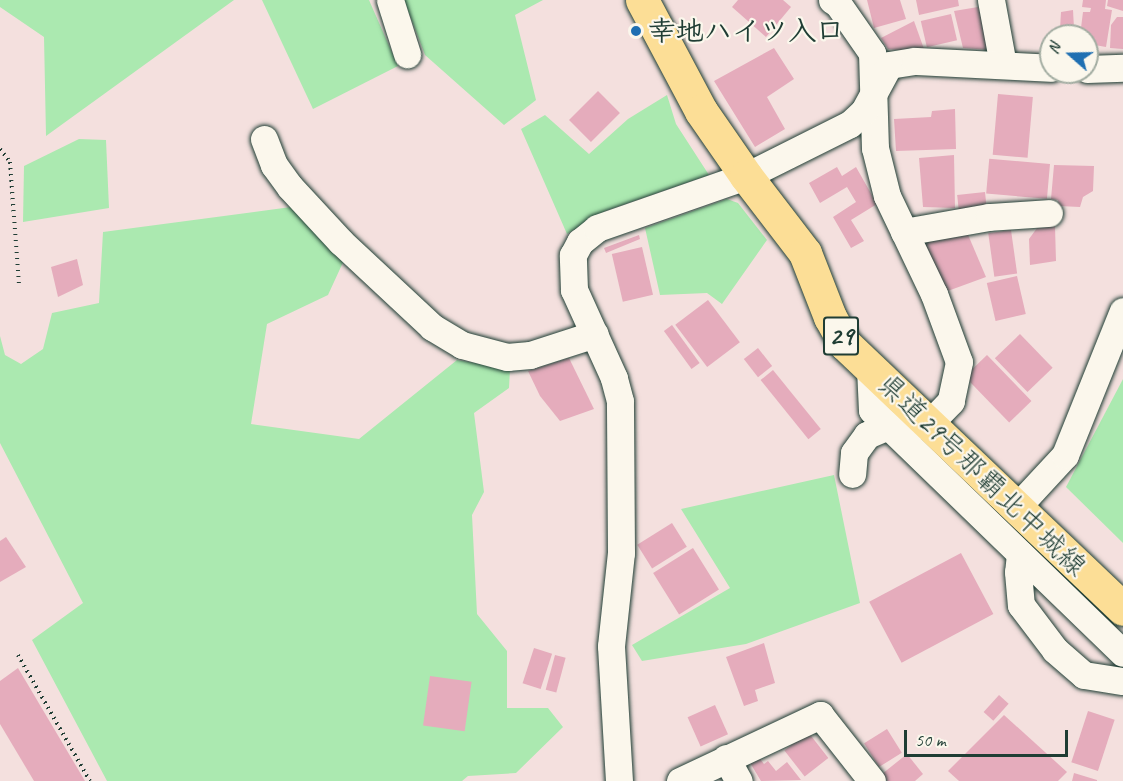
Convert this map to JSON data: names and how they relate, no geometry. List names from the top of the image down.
{
  "streets": {
    "main road": ["29", "県道29号那覇北中城線"]
  },
  "places": ["幸地ハイツ入口"],
  "scale_bar": "50 m",
  "north": "left"
}
